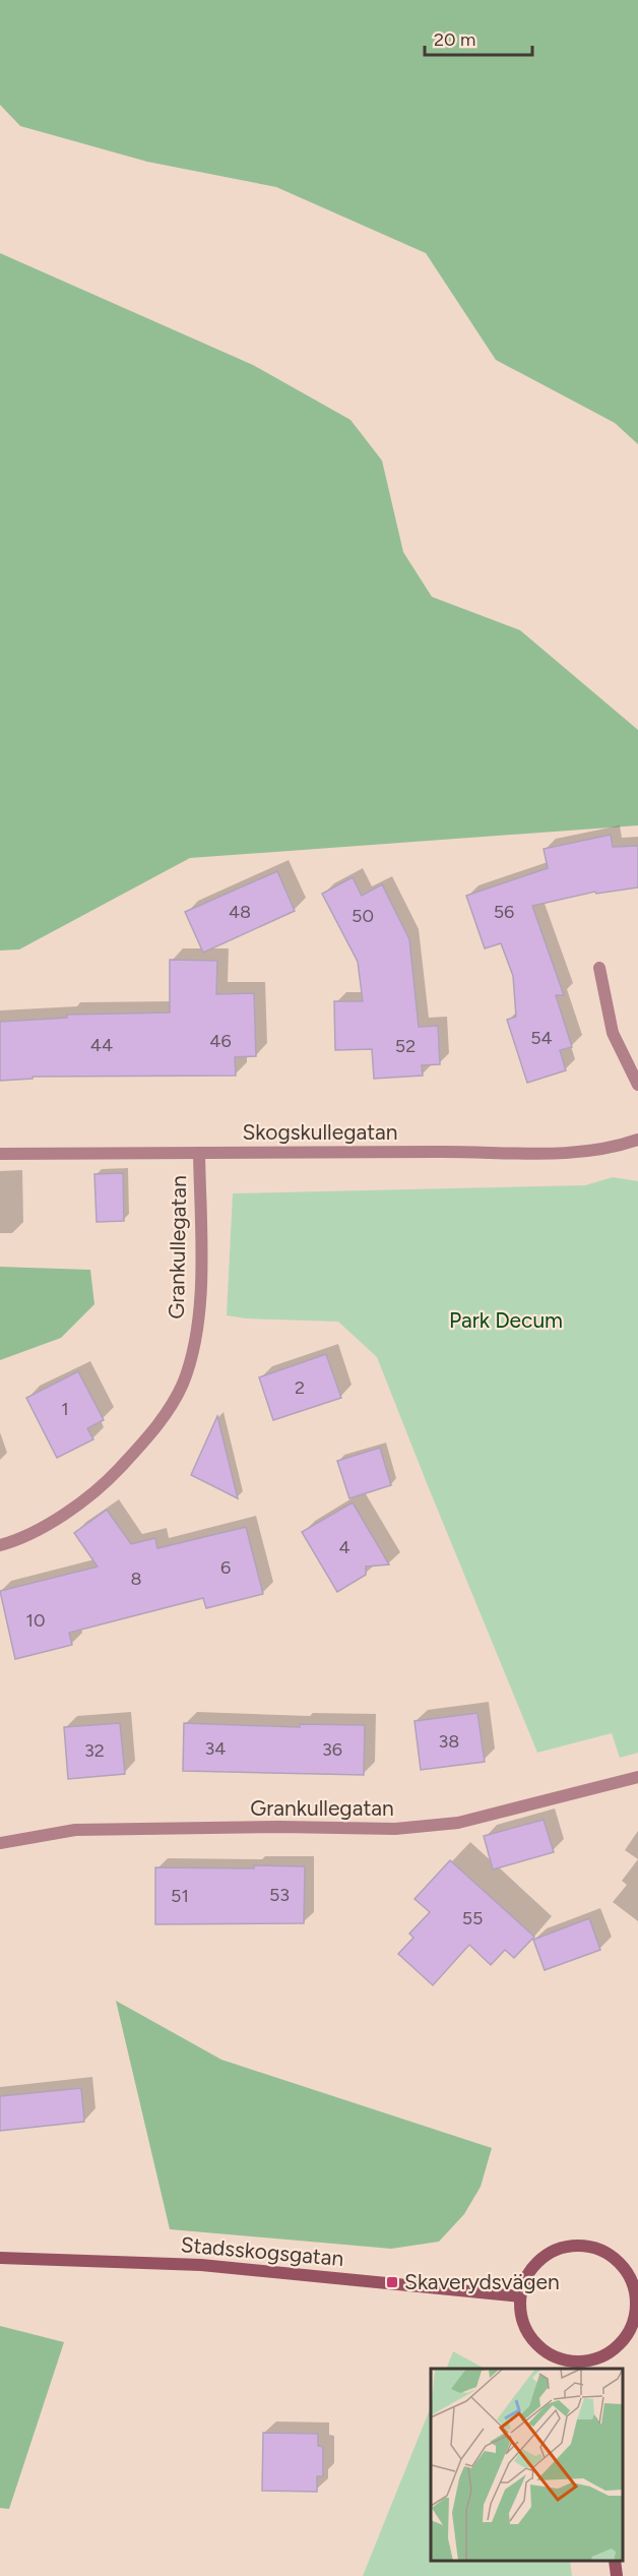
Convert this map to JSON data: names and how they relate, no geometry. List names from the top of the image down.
{
  "streets": {
    "street": ["Skogskullegatan", "Grankullegatan", "Stadsskogsgatan"]
  },
  "crossings": [
    ["Skogskullegatan", "Grankullegatan"]
  ],
  "parks": ["Park Decum"],
  "places": {
    "transit": ["Skaverydsvägen"]
  },
  "house_numbers": [
    "48",
    "56",
    "50",
    "54",
    "46",
    "44",
    "52",
    "2",
    "1",
    "4",
    "6",
    "8",
    "10",
    "38",
    "34",
    "36",
    "32",
    "53",
    "51",
    "55"
  ],
  "scale_bar": "20 m"
}
